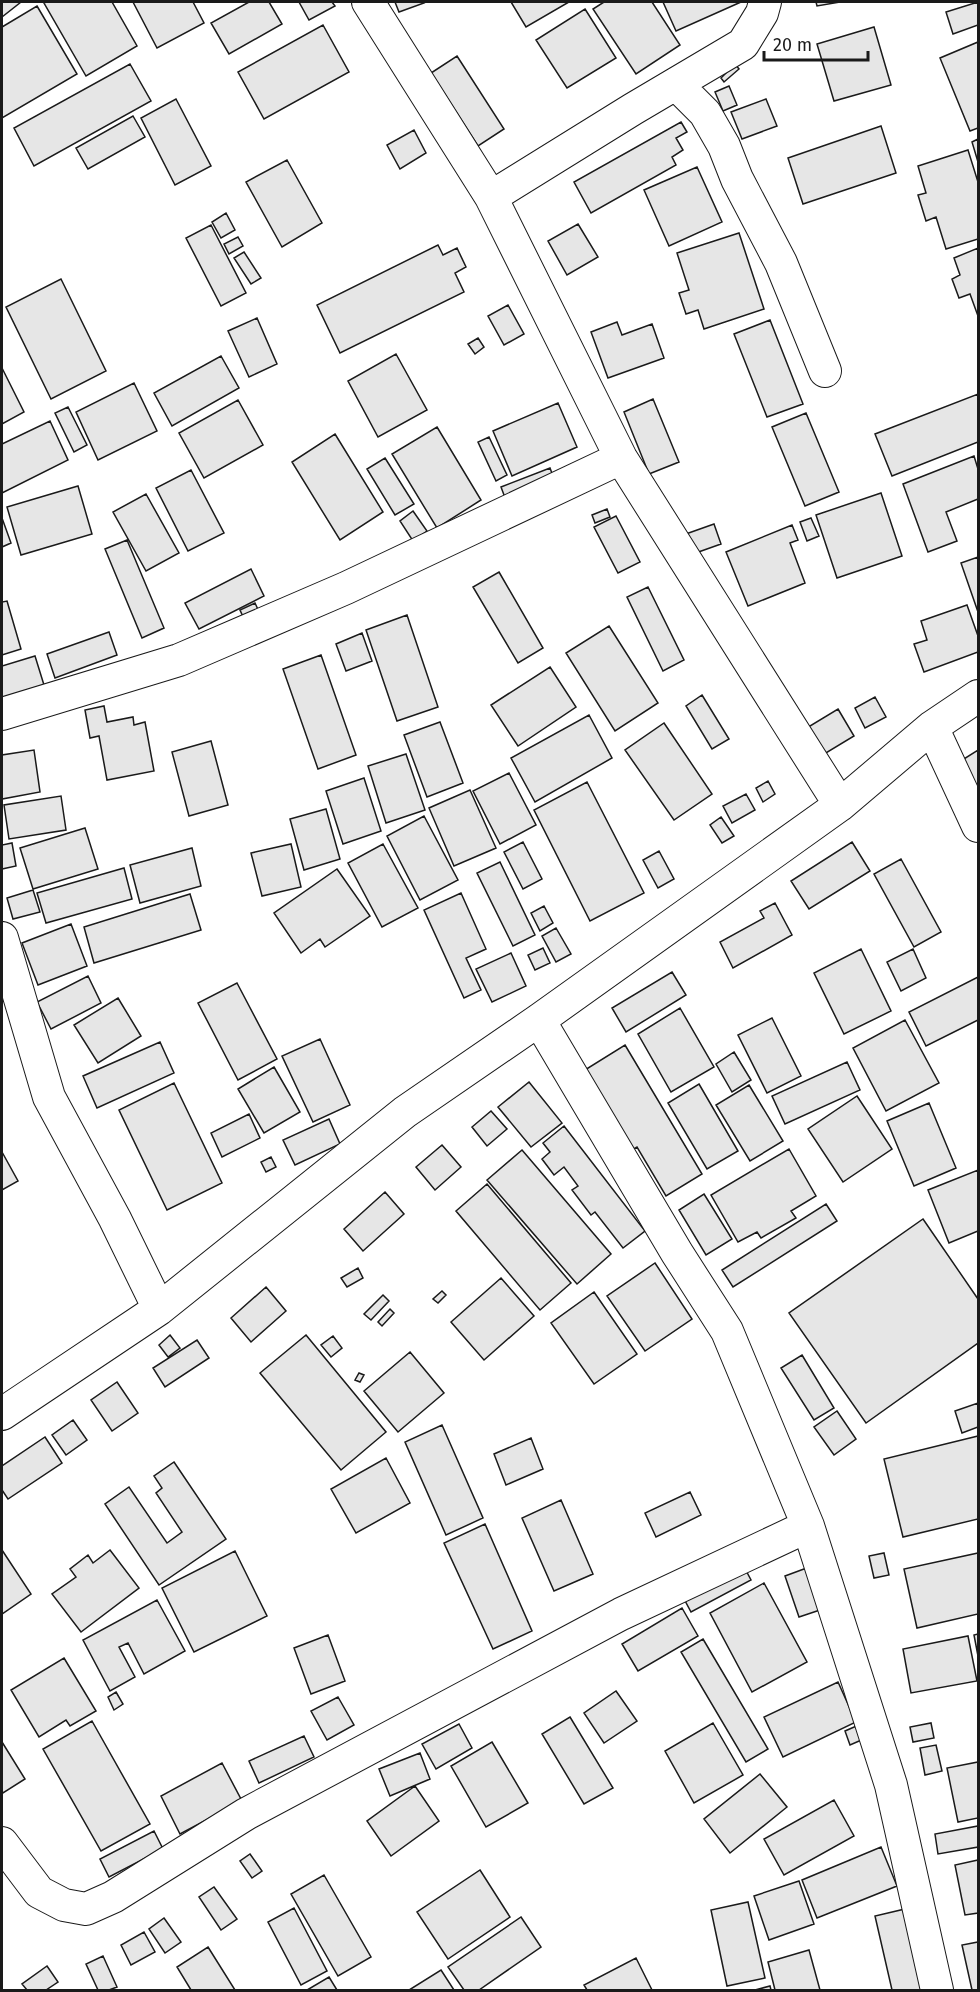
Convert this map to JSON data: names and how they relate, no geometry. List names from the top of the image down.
{
  "scale_bar": "20 m"
}
